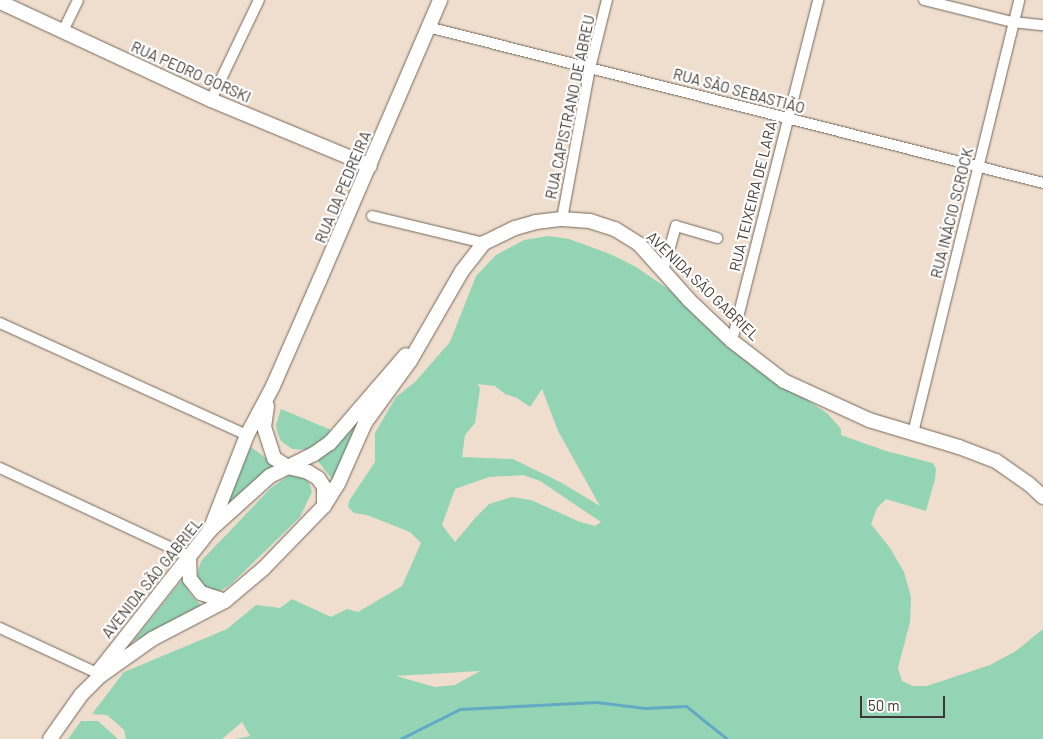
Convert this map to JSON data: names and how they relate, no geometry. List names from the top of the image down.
{
  "streets": {
    "main road": ["RUA PEDRO GORSKI", "RUA DA PEDREIRA", "AVENIDA SÃO GABRIEL"],
    "street": [
      "RUA SÃO SEBASTIÃO",
      "RUA CAPISTRANO DE ABREU",
      "RUA TEIXEIRA DE LARA",
      "RUA INÁCIO SCROCK"
    ]
  },
  "crossings": [
    ["RUA PEDRO GORSKI", "RUA DA PEDREIRA"],
    ["RUA SÃO SEBASTIÃO", "RUA CAPISTRANO DE ABREU"],
    ["RUA SÃO SEBASTIÃO", "RUA DA PEDREIRA"],
    ["RUA SÃO SEBASTIÃO", "RUA TEIXEIRA DE LARA"],
    ["RUA SÃO SEBASTIÃO", "RUA INÁCIO SCROCK"],
    ["RUA CAPISTRANO DE ABREU", "AVENIDA SÃO GABRIEL"],
    ["RUA DA PEDREIRA", "AVENIDA SÃO GABRIEL"],
    ["RUA TEIXEIRA DE LARA", "AVENIDA SÃO GABRIEL"],
    ["RUA INÁCIO SCROCK", "AVENIDA SÃO GABRIEL"]
  ],
  "scale_bar": "50 m"
}
